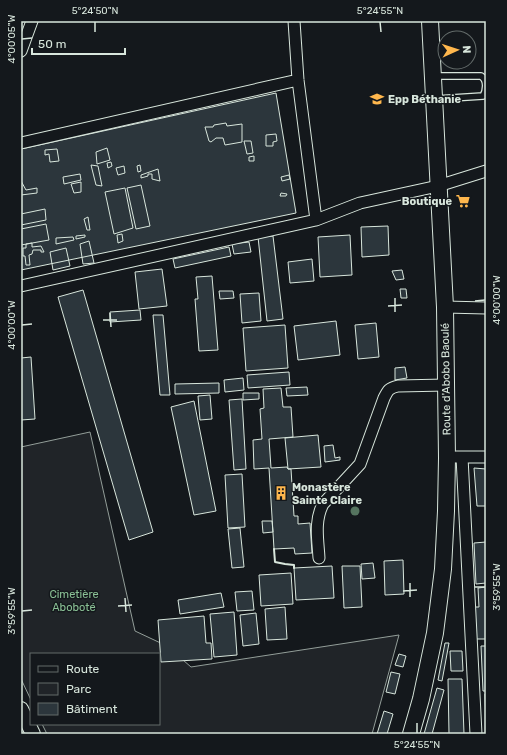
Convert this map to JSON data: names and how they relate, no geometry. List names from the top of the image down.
{
  "streets": {
    "main road": ["Route d'Abobo Baoulé"]
  },
  "parks": ["Cimetière Aboboté"],
  "places": {
    "school or university": ["Epp Béthanie"],
    "supermarket": ["Boutique"],
    "building": ["Monastère Sainte Claire"]
  },
  "legend": ["Route", "Parc", "Bâtiment"],
  "scale_bar": "50 m",
  "north": "right",
  "coordinates": [
    "5°24'50\"N",
    "5°24'55\"N",
    "4°00'05\"W",
    "4°00'00\"W",
    "3°59'55\"W"
  ]
}
